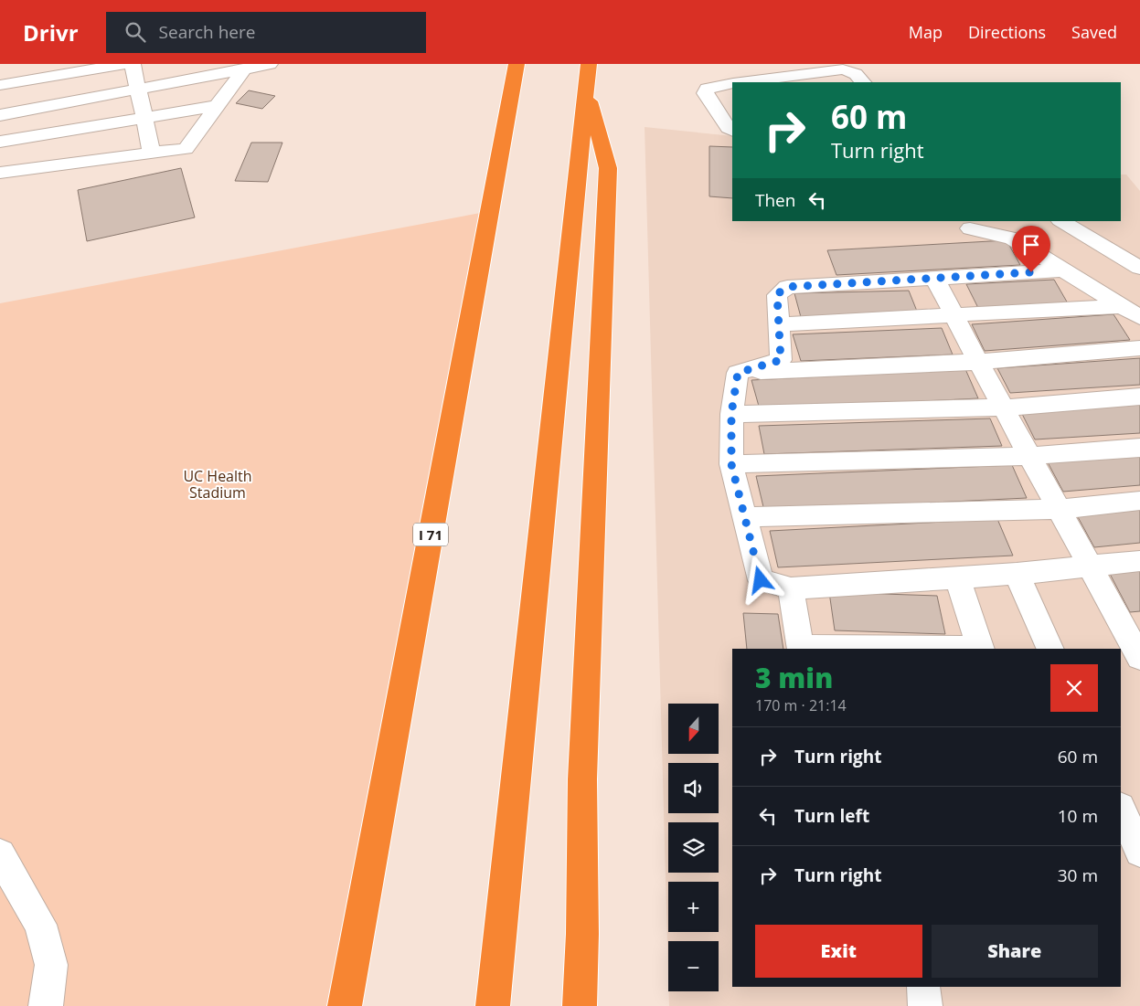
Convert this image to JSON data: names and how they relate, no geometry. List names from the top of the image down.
{
  "streets": {
    "highway": ["I 71"]
  },
  "parks": ["UC Health Stadium"],
  "north": "bottom",
  "page": {
    "header": "Drivr",
    "search": "Search here",
    "nav": ["Map", "Directions", "Saved"],
    "turn": ["60 m", "Turn right"],
    "then": "Then",
    "heading": ["3 min", "170 m · 21:14"],
    "map_buttons": ["+", "−"],
    "list": [
      {
        "name": "Turn right",
        "value": "60 m"
      },
      {
        "name": "Turn left",
        "value": "10 m"
      },
      {
        "name": "Turn right",
        "value": "30 m"
      }
    ],
    "buttons": ["Exit", "Share"]
  }
}
